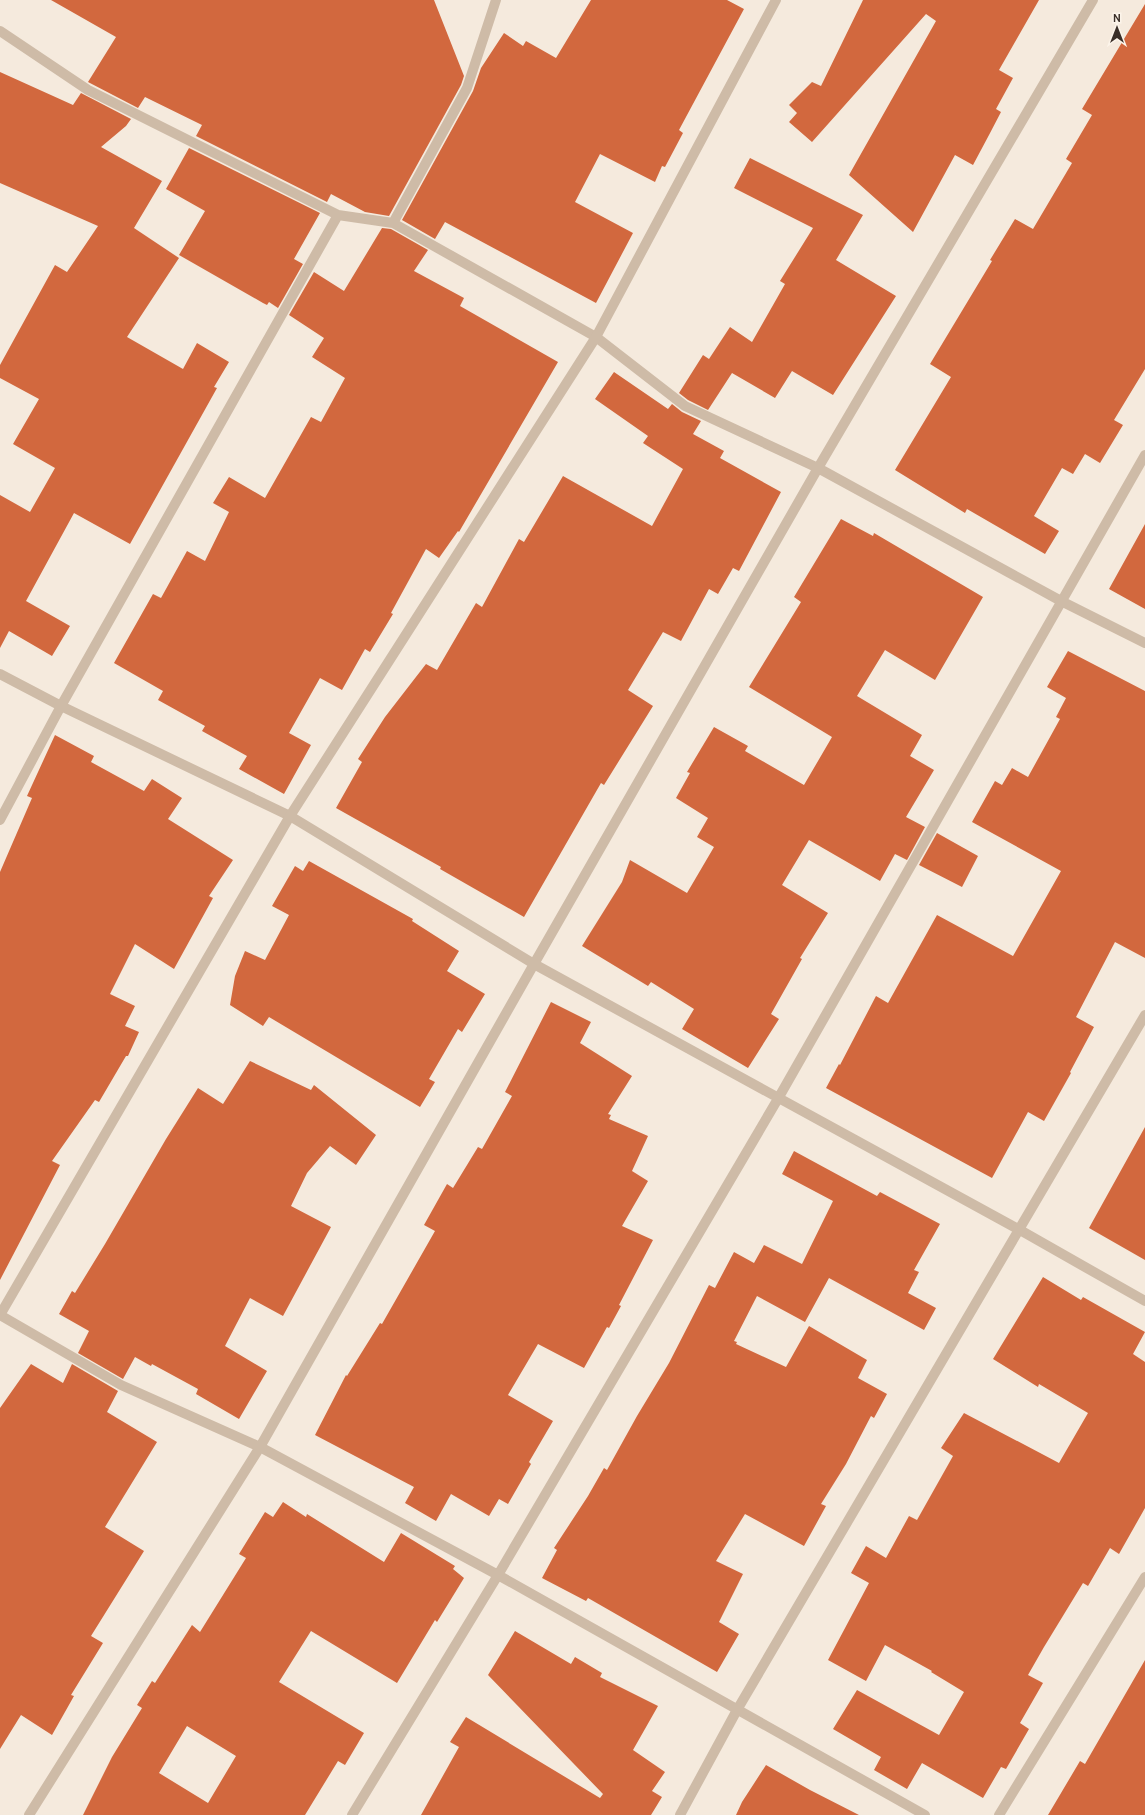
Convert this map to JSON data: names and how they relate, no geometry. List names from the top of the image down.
{
  "north": "top"
}
